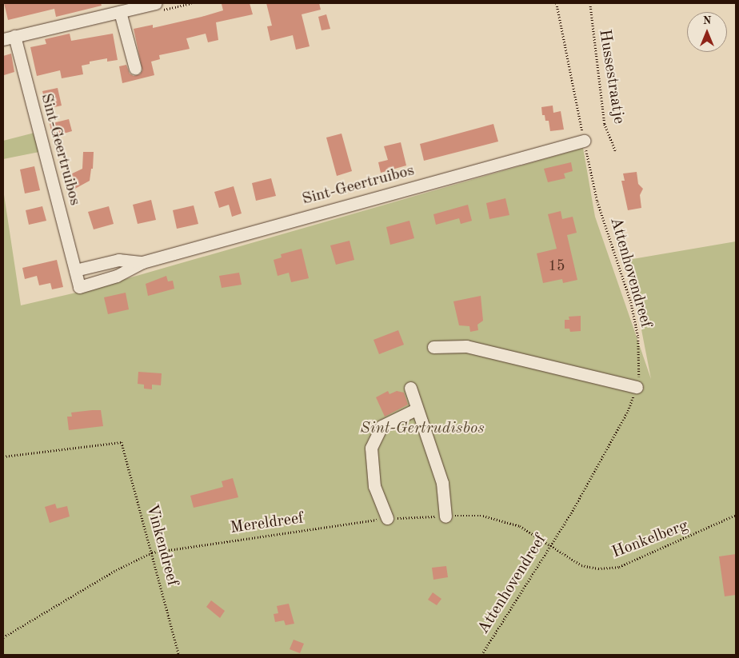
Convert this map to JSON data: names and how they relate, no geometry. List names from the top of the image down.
{
  "streets": {
    "street": ["Sint-Geertruibos"],
    "path": [
      "Hussestraatje",
      "Attenhovendreef",
      "Mereldreef",
      "Honkelberg",
      "Vinkendreef"
    ]
  },
  "crossings": [
    ["Sint-Geertruibos", "Attenhovendreef"],
    ["Attenhovendreef", "Mereldreef"],
    ["Attenhovendreef", "Honkelberg"],
    ["Mereldreef", "Honkelberg"],
    ["Mereldreef", "Vinkendreef"]
  ],
  "parks": ["Sint-Gertrudisbos"],
  "house_numbers": ["15"],
  "north": "top"
}
